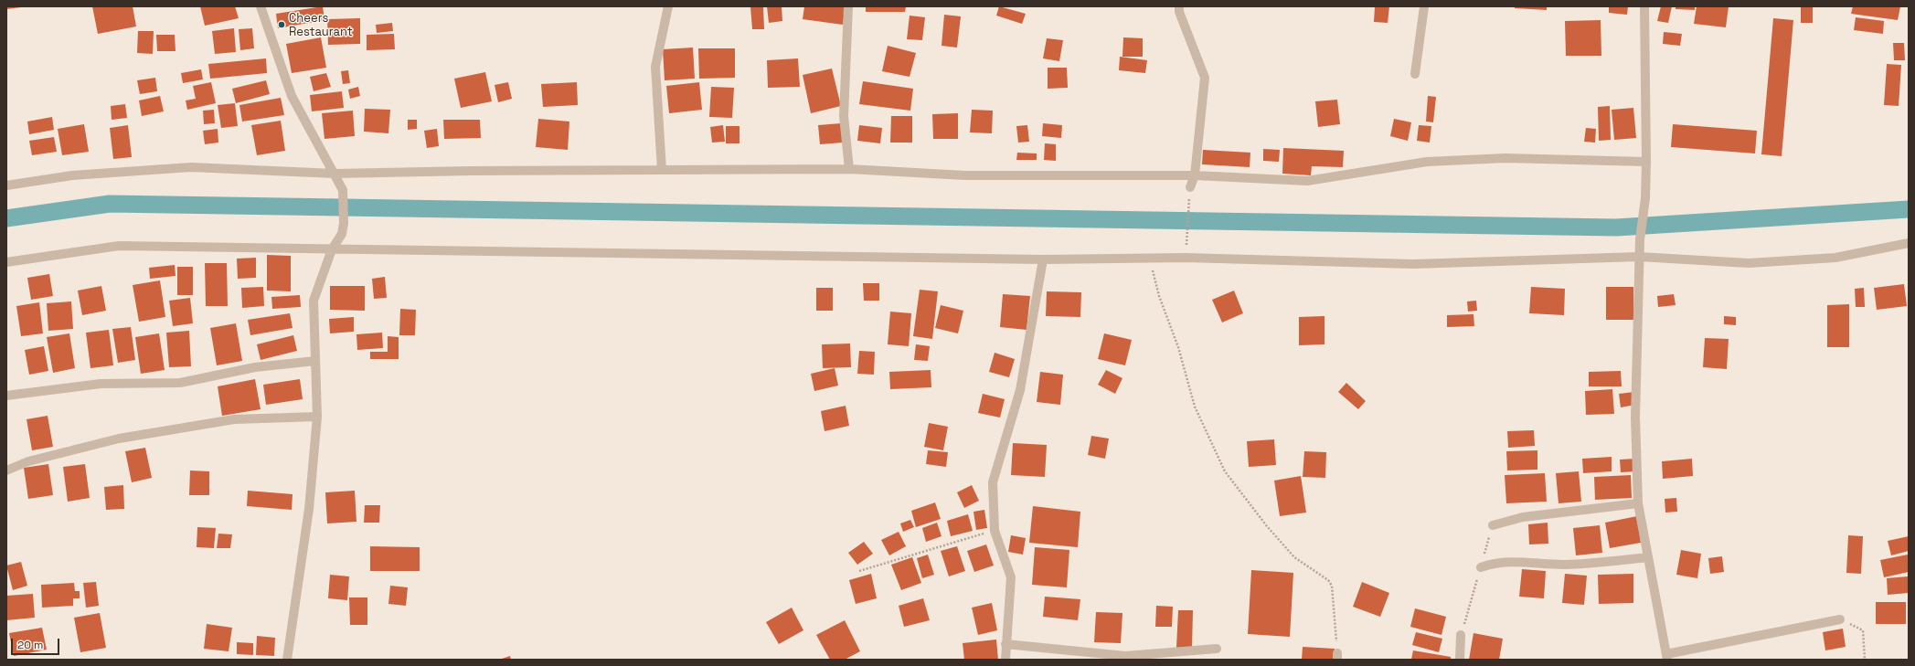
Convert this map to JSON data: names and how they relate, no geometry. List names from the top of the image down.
{
  "places": ["Cheers Restaurant"],
  "scale_bar": "20 m"
}
